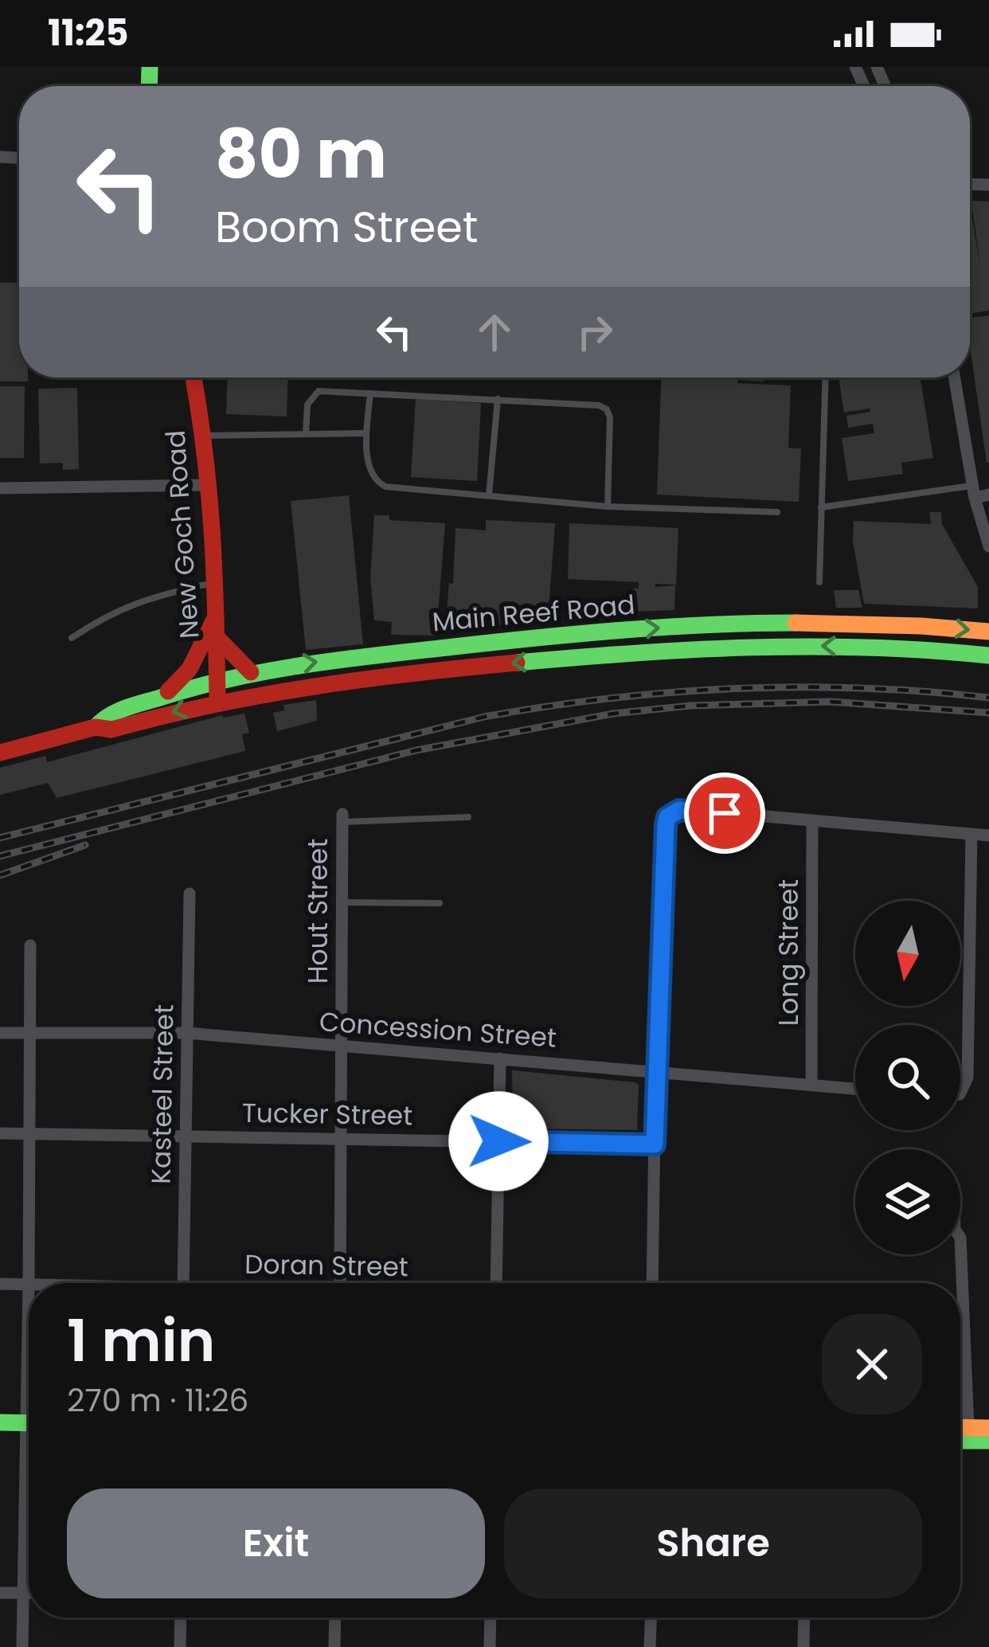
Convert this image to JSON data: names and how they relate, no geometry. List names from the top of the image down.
{
  "streets": {
    "main road": ["New Goch Road", "Main Reef Road"],
    "street": [
      "Hout Street",
      "Long Street",
      "Concession Street",
      "Kasteel Street",
      "Tucker Street",
      "Doran Street"
    ]
  },
  "crossings": [
    ["New Goch Road", "Main Reef Road"],
    ["Hout Street", "Concession Street"],
    ["Hout Street", "Tucker Street"],
    ["Long Street", "Concession Street"],
    ["Concession Street", "Kasteel Street"],
    ["Kasteel Street", "Tucker Street"]
  ],
  "north": "bottom",
  "page": {
    "status": "11:25",
    "turn": ["80 m", "Boom Street"],
    "heading": ["1 min", "270 m · 11:26"],
    "buttons": ["Exit", "Share"]
  }
}
